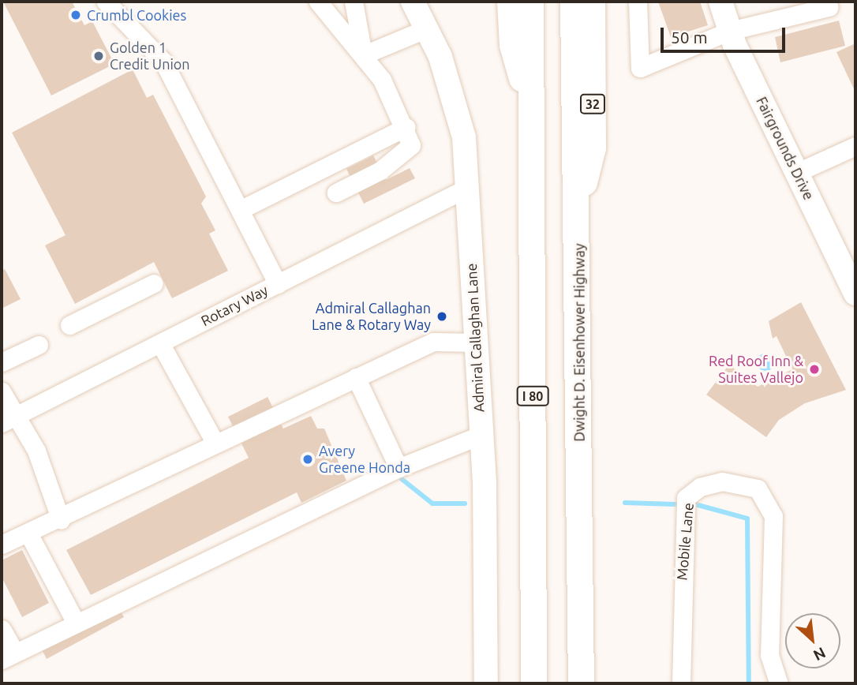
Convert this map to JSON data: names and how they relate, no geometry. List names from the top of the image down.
{
  "streets": {
    "highway": ["32", "Dwight D. Eisenhower Highway", "I 80"],
    "main road": ["Fairgrounds Drive", "Admiral Callaghan Lane"],
    "street": ["Rotary Way", "Mobile Lane"]
  },
  "crossings": [
    ["32", "Dwight D. Eisenhower Highway"],
    ["Rotary Way", "Admiral Callaghan Lane"]
  ],
  "places": [
    "Crumbl Cookies",
    "Golden 1 Credit Union",
    "Admiral Callaghan Lane & Rotary Way",
    "Red Roof Inn & Suites Vallejo",
    "Avery Greene Honda"
  ],
  "scale_bar": "50 m",
  "north": "bottom right"
}
